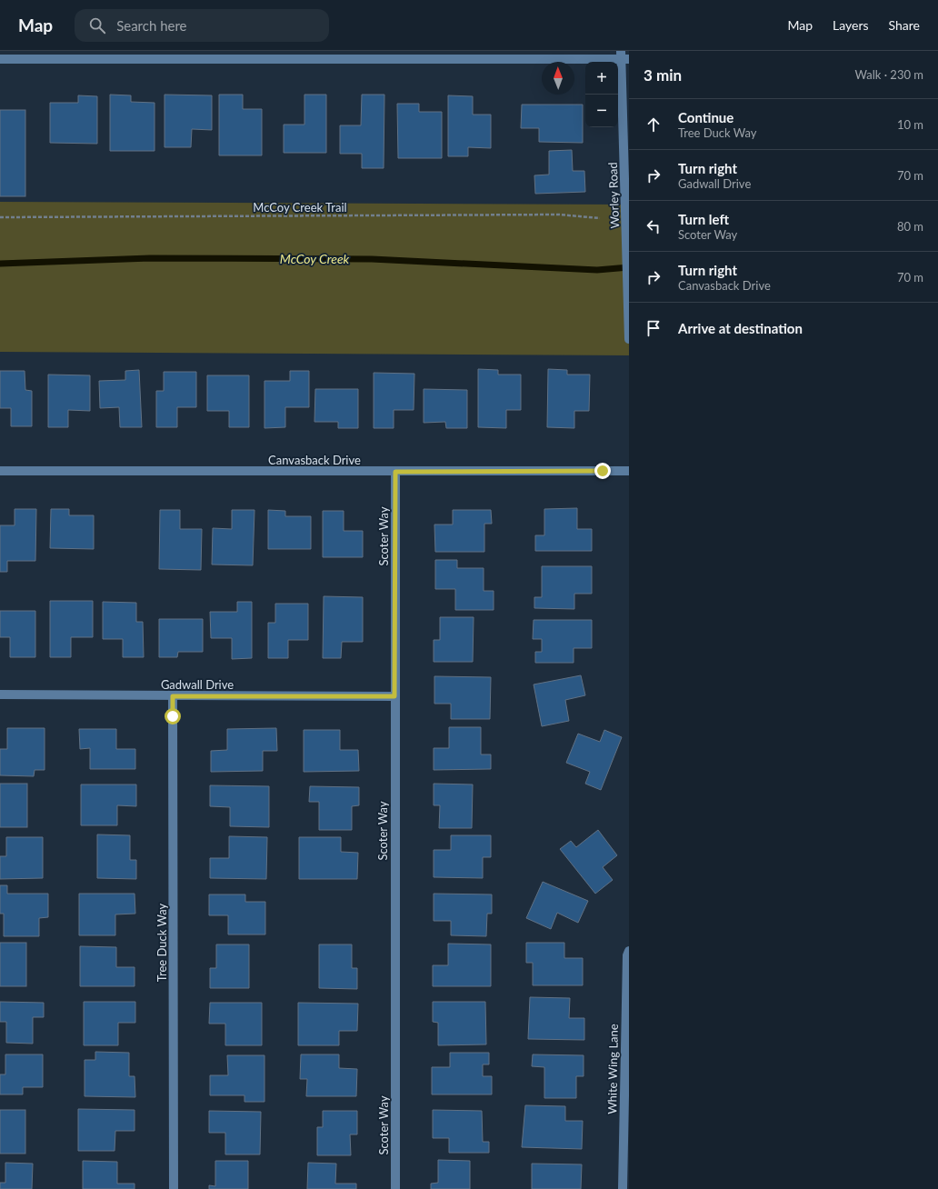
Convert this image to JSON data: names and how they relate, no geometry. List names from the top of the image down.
{
  "streets": {
    "street": [
      "Worley Road",
      "Canvasback Drive",
      "Scoter Way",
      "Gadwall Drive",
      "Tree Duck Way",
      "White Wing Lane"
    ],
    "path": ["McCoy Creek Trail"]
  },
  "crossings": [
    ["Canvasback Drive", "Scoter Way"],
    ["Scoter Way", "Gadwall Drive"],
    ["Gadwall Drive", "Tree Duck Way"]
  ],
  "water": ["McCoy Creek"],
  "north": "top",
  "page": {
    "header": "Map",
    "search": "Search here",
    "nav": ["Map", "Layers", "Share"],
    "heading": ["3 min", "Walk · 230 m"],
    "map_buttons": ["+", "−"],
    "list": [
      ["Continue", "Tree Duck Way", "10 m"],
      ["Turn right", "Gadwall Drive", "70 m"],
      ["Turn left", "Scoter Way", "80 m"],
      ["Turn right", "Canvasback Drive", "70 m"],
      "Arrive at destination"
    ]
  }
}
